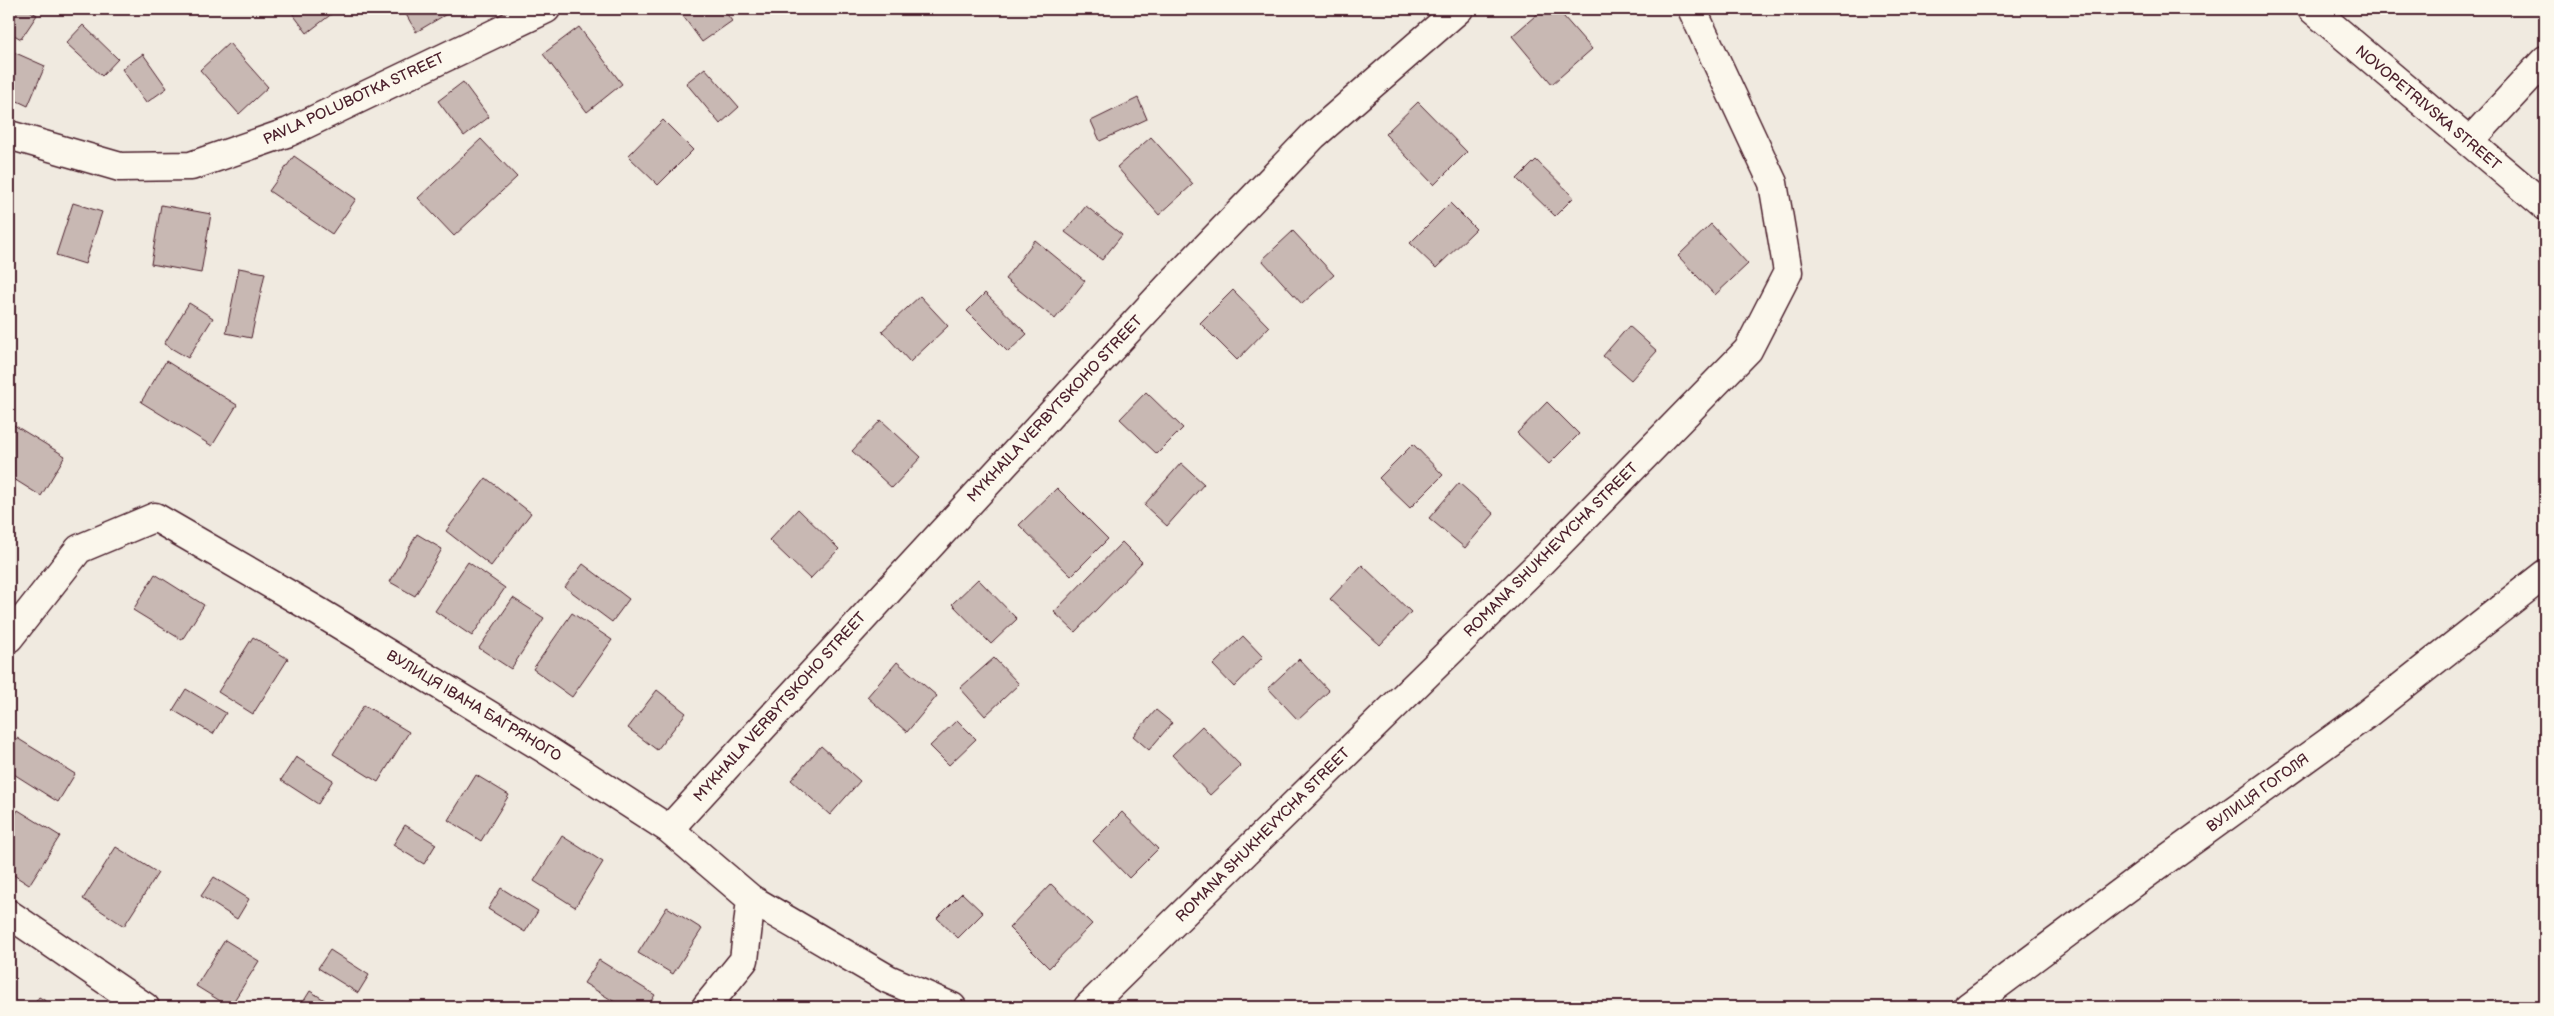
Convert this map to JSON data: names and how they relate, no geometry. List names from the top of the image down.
{
  "streets": {
    "street": [
      "PAVLA POLUBOTKA STREET",
      "NOVOPETRIVSKA STREET",
      "MYKHAILA VERBYTSKOHO STREET",
      "ROMANA SHUKHEVYCHA STREET",
      "ВУЛИЦЯ ІВАНА БАГРЯНОГО",
      "ВУЛИЦЯ ГОГОЛЯ"
    ]
  },
  "crossings": [
    ["MYKHAILA VERBYTSKOHO STREET", "ВУЛИЦЯ ІВАНА БАГРЯНОГО"]
  ]
}
